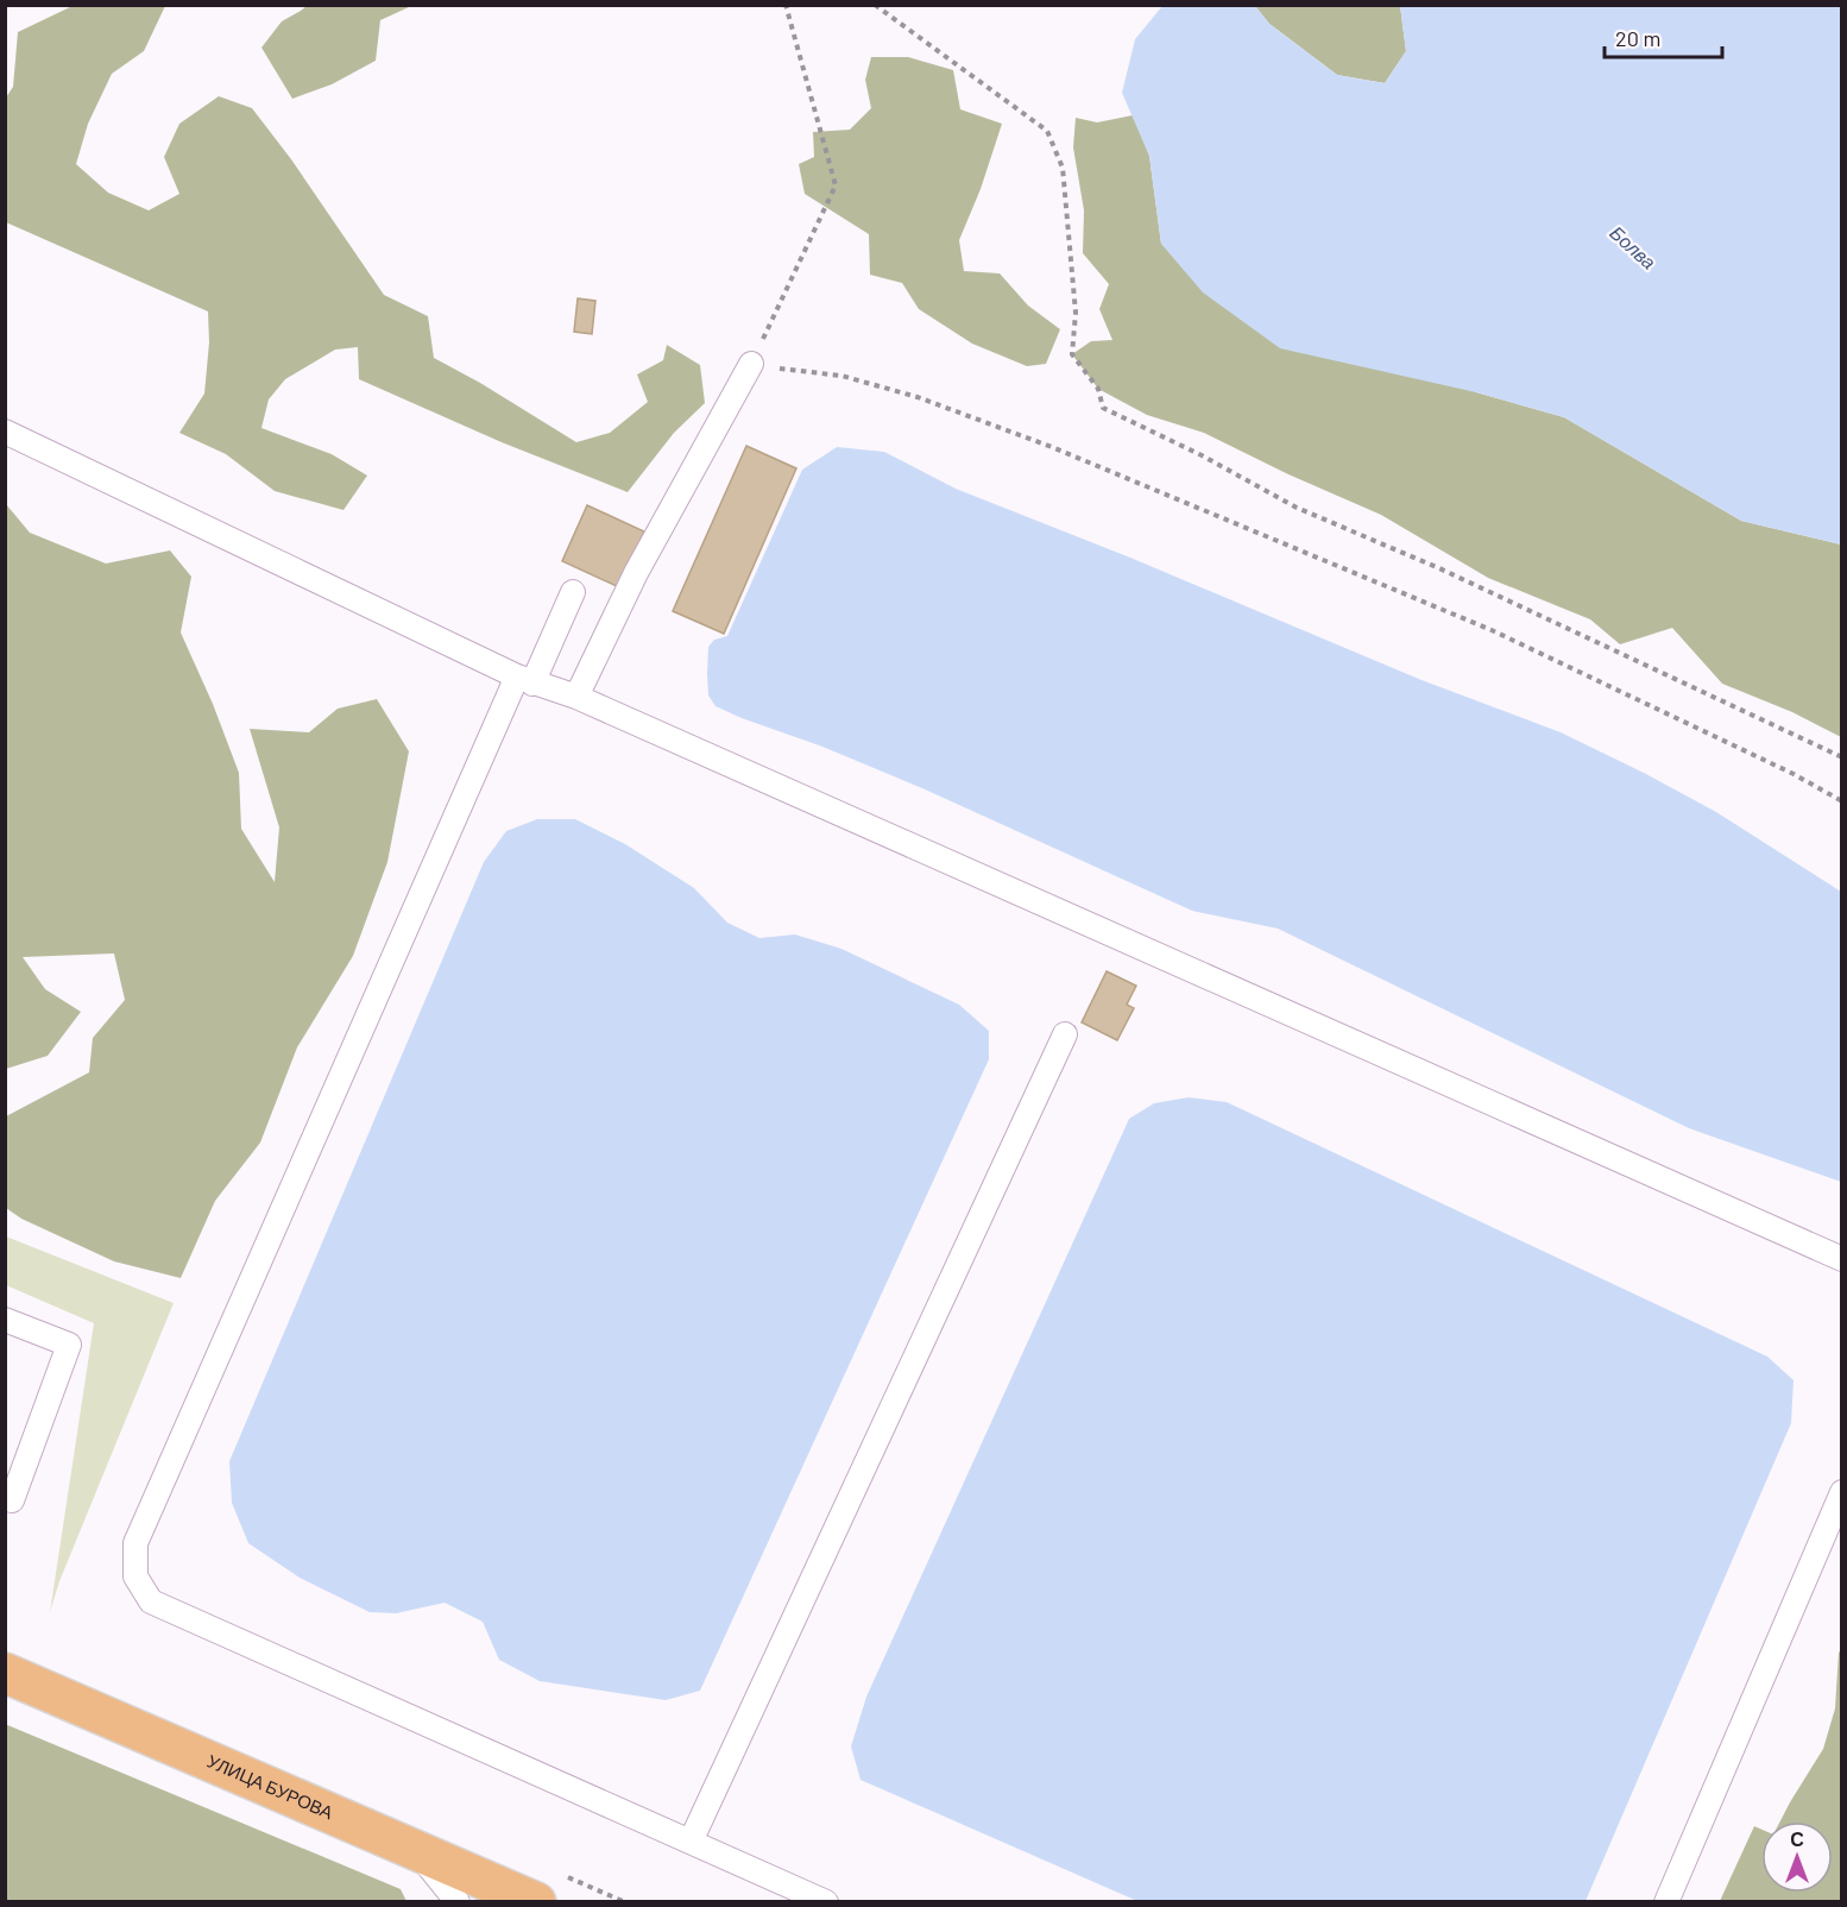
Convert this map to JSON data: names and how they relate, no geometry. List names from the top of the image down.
{
  "streets": {
    "main road": ["УЛИЦА БУРОВА"]
  },
  "water": ["Болва"],
  "scale_bar": "20 m",
  "north": "top"
}
